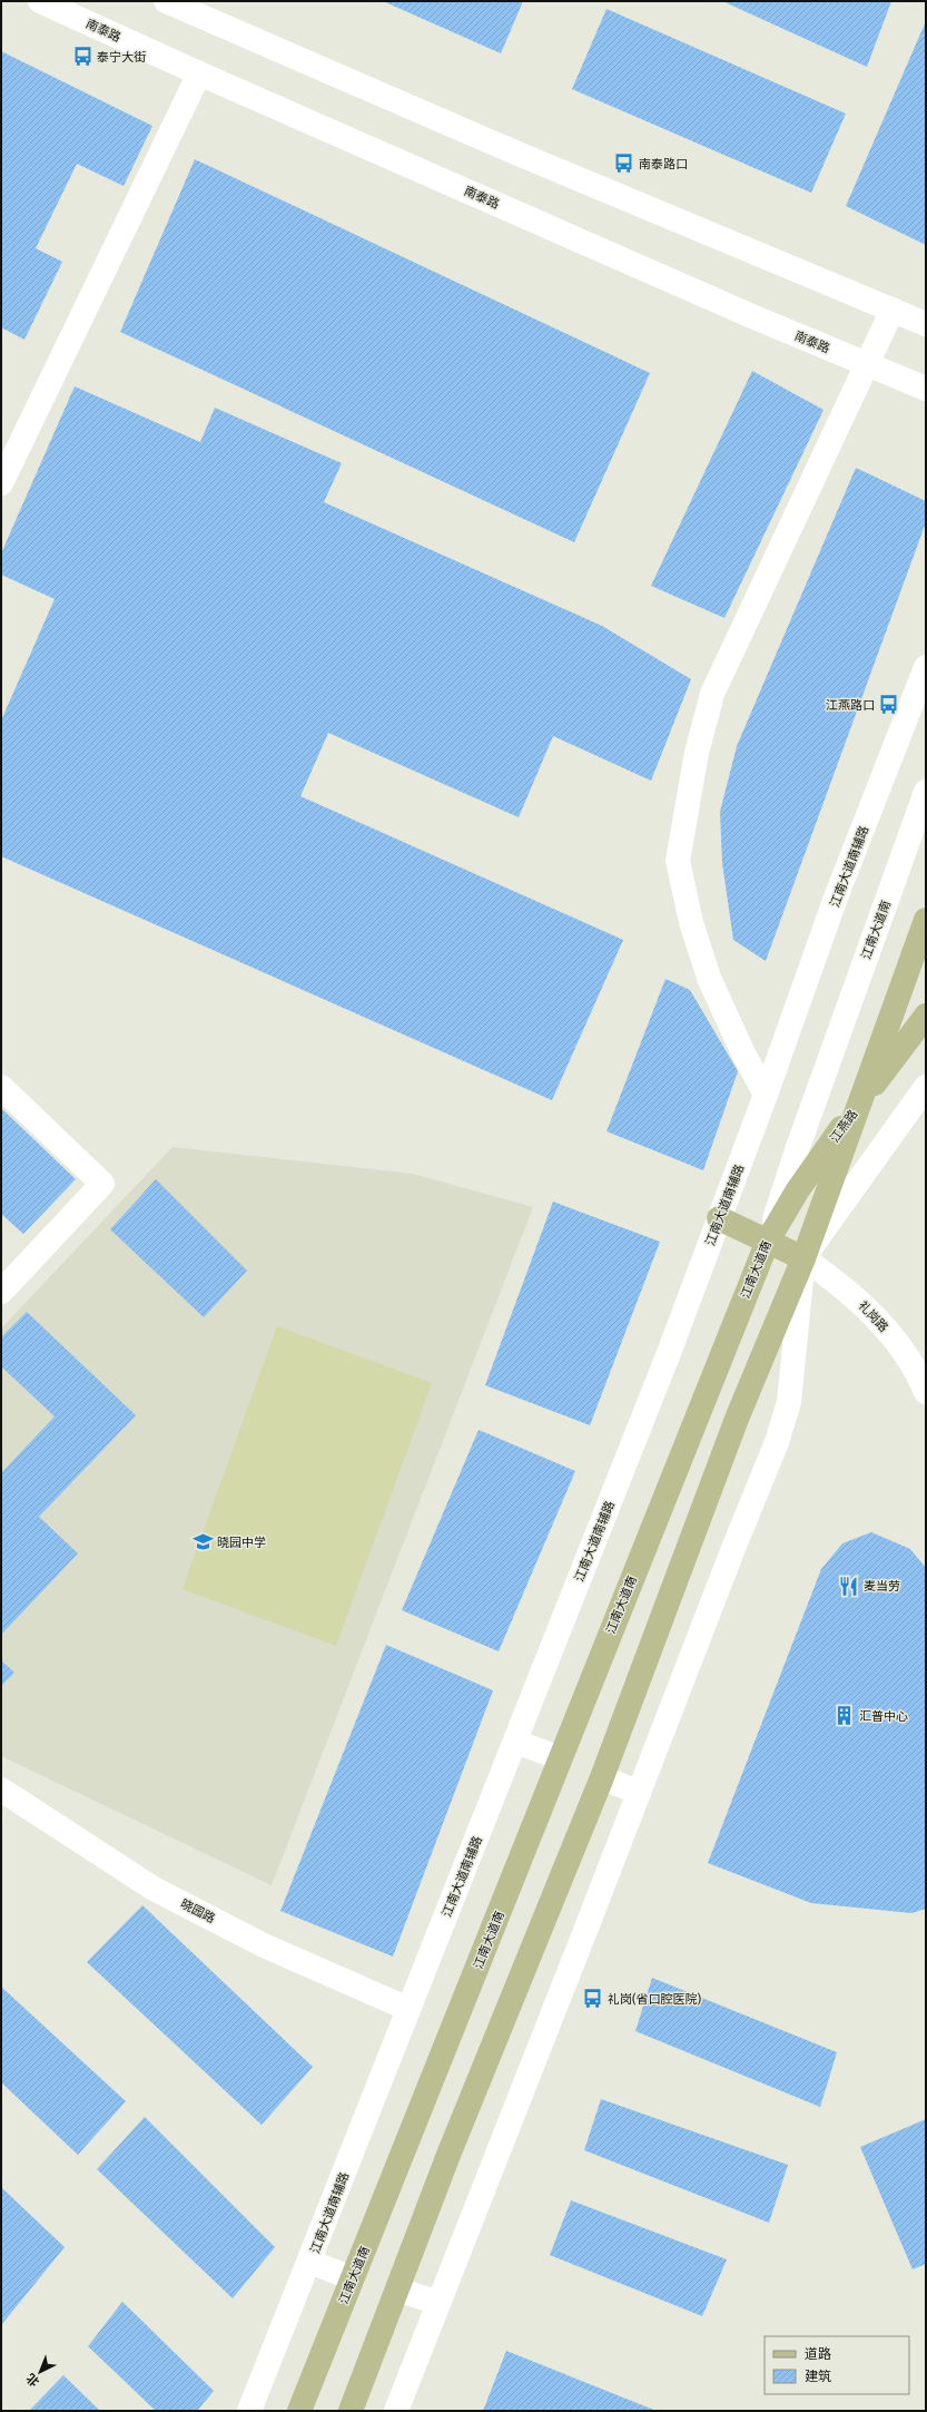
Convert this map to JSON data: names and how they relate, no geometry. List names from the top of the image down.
{
  "streets": {
    "main road": ["江南大道南", "江燕路"],
    "street": [
      "南泰路",
      "江南大道南辅路",
      "礼岗路",
      "晓园路"
    ]
  },
  "crossings": [
    ["江南大道南辅路", "晓园路"],
    ["江南大道南", "江燕路"]
  ],
  "places": {
    "bus stop": [
      "泰宁大街",
      "南泰路口",
      "江燕路口",
      "礼岗(省口腔医院)"
    ],
    "school or university": ["晓园中学"],
    "restaurant": ["麦当劳"],
    "building": ["汇普中心"]
  },
  "legend": ["道路", "建筑"],
  "north": "bottom left"
}
